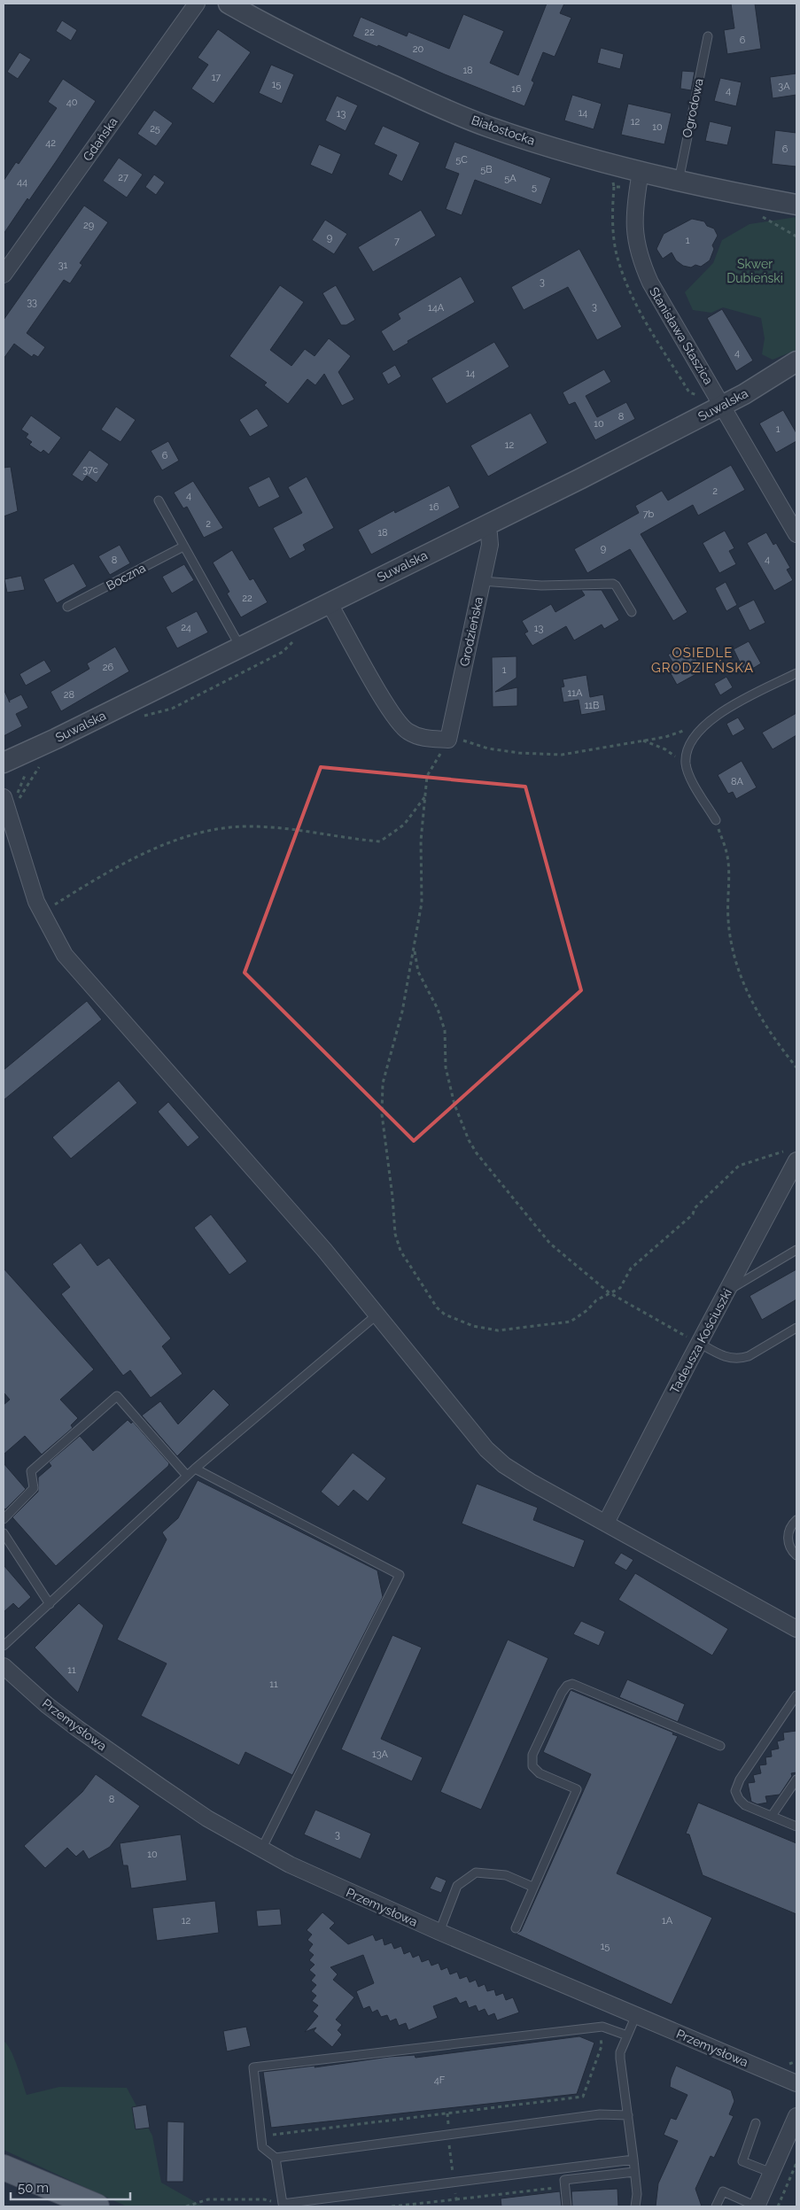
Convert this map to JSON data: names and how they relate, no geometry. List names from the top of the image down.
{
  "streets": {
    "street": [
      "Białostocka",
      "Gdańska",
      "Stanisława Staszica",
      "Suwalska",
      "Grodzieńska",
      "Tadeusza Kościuszki",
      "Przemysłowa"
    ],
    "lane": ["Ogrodowa", "Boczna"]
  },
  "crossings": [
    ["Ogrodowa", "Białostocka"],
    ["Białostocka", "Stanisława Staszica"],
    ["Stanisława Staszica", "Suwalska"],
    ["Suwalska", "Grodzieńska"]
  ],
  "districts": ["OSIEDLE GRODZIEŃSKA"],
  "parks": ["Skwer Dubieński"],
  "house_numbers": [
    "22",
    "6",
    "20",
    "18",
    "17",
    "15",
    "3A",
    "16",
    "4",
    "40",
    "14",
    "13",
    "12",
    "10",
    "25",
    "42",
    "6",
    "5C",
    "5B",
    "27",
    "5A",
    "44",
    "5",
    "29",
    "9",
    "1",
    "7",
    "31",
    "3",
    "33",
    "3",
    "14A",
    "4",
    "14",
    "8",
    "10",
    "1",
    "12",
    "6",
    "37c",
    "2",
    "4",
    "16",
    "7b",
    "2",
    "18",
    "9",
    "4",
    "8",
    "22",
    "24",
    "13",
    "26",
    "1",
    "11A",
    "28",
    "11B",
    "8A",
    "11",
    "11",
    "13A",
    "8",
    "3",
    "10",
    "12",
    "1A",
    "15",
    "4F"
  ],
  "scale_bar": "50 m"
}
